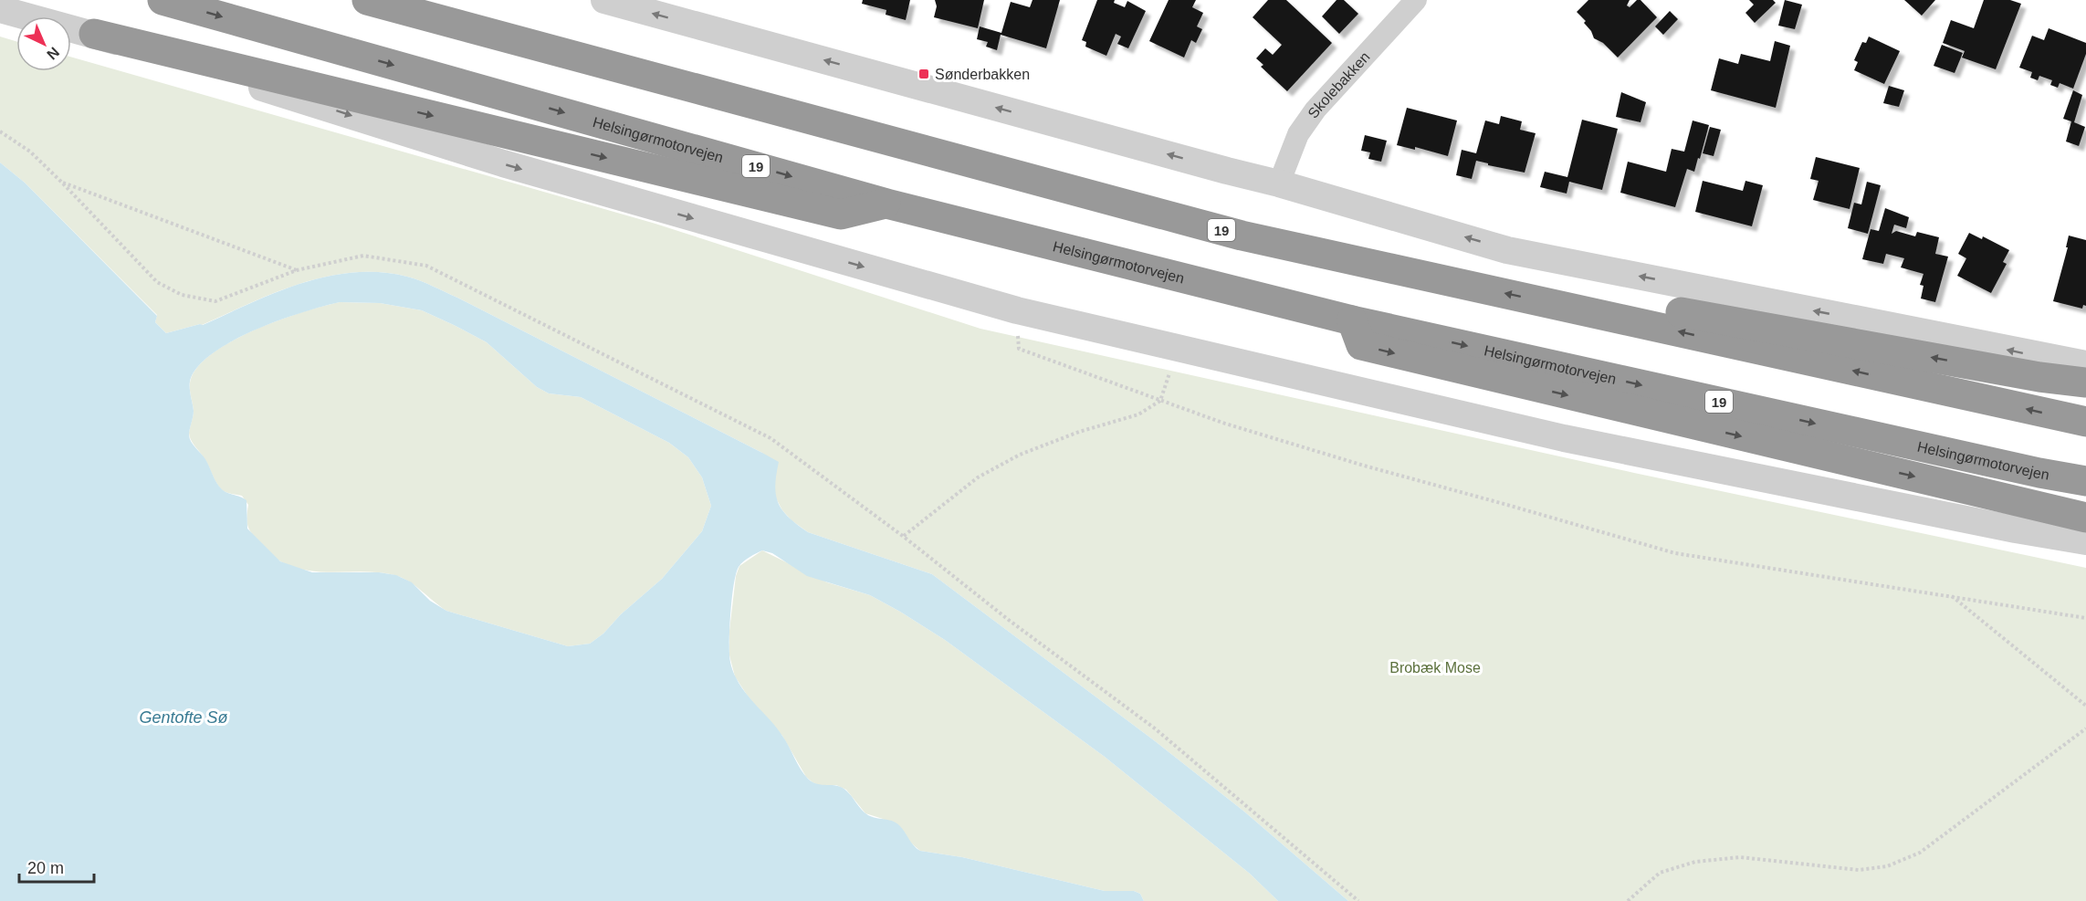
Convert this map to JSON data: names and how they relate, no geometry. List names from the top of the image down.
{
  "streets": {
    "highway": ["Helsingørmotorvejen", "19"],
    "street": ["Skolebakken"]
  },
  "water": ["Gentofte Sø"],
  "parks": ["Brobæk Mose"],
  "places": {
    "transit": ["Sønderbakken"]
  },
  "scale_bar": "20 m",
  "north": "bottom right"
}
